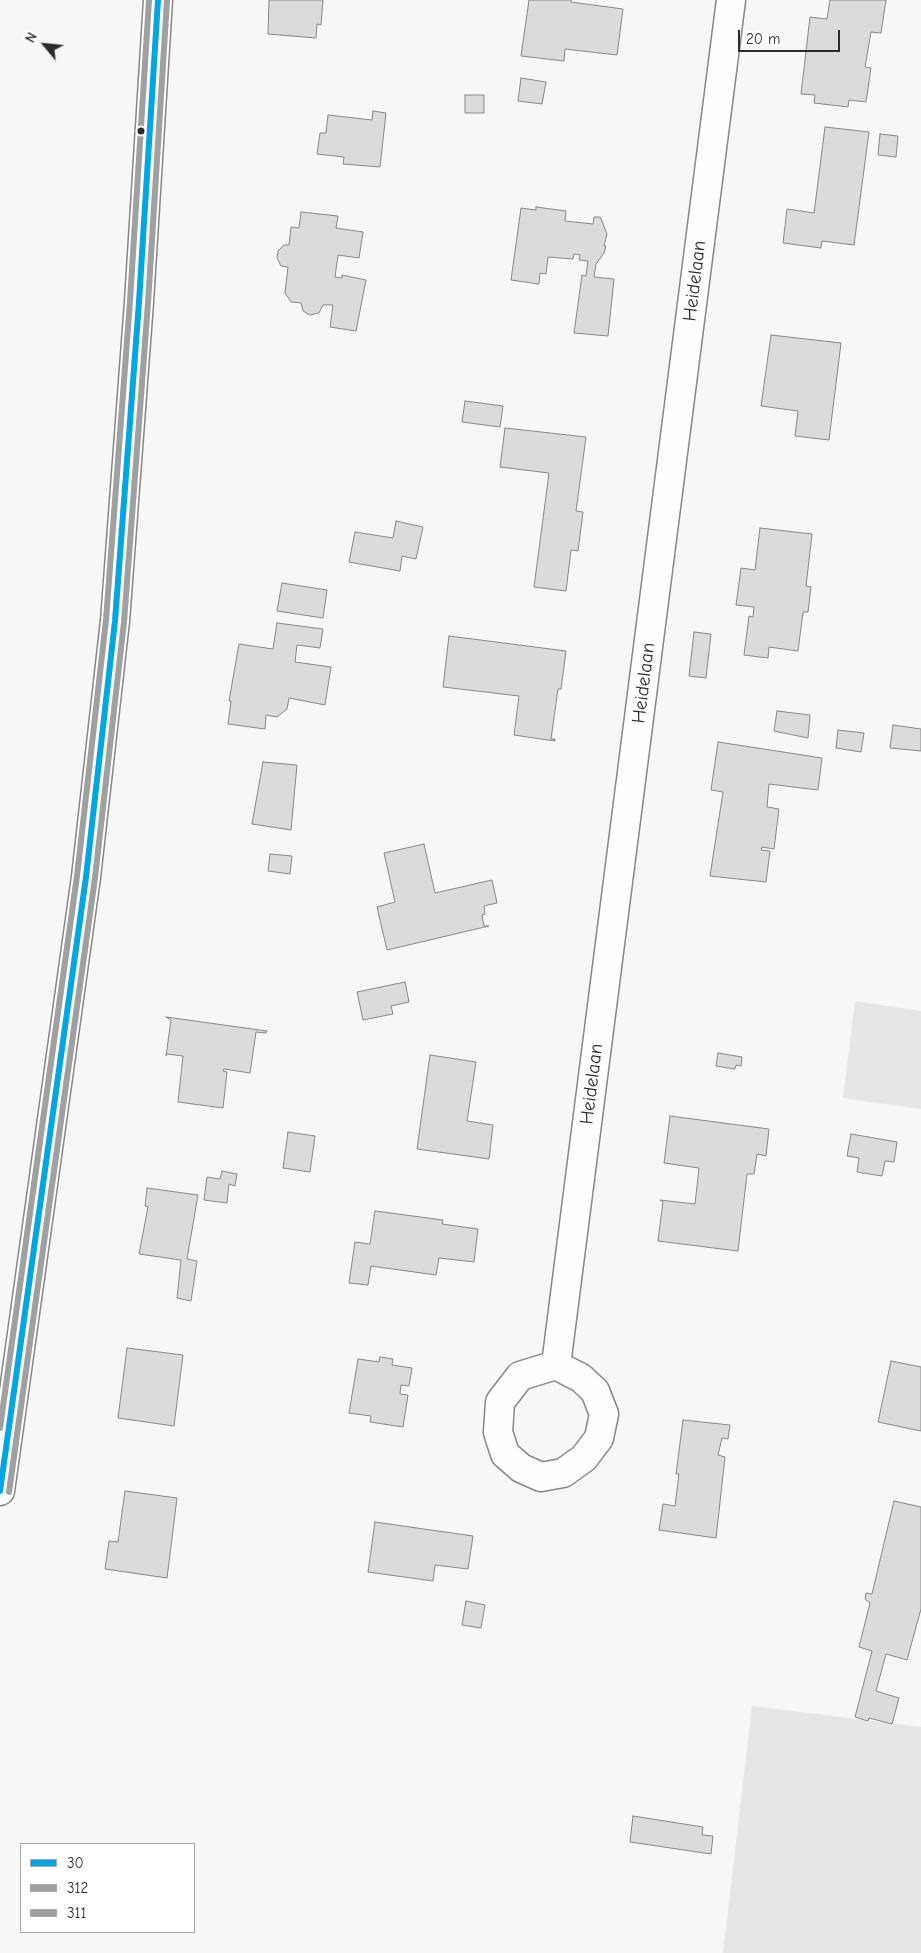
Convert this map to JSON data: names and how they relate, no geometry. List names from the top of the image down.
{
  "streets": {
    "main road": ["Heidelaan"]
  },
  "lines": ["transit line 30", "transit line 311", "transit line 312"],
  "legend": ["30", "312", "311"],
  "scale_bar": "20 m",
  "north": "top left"
}
